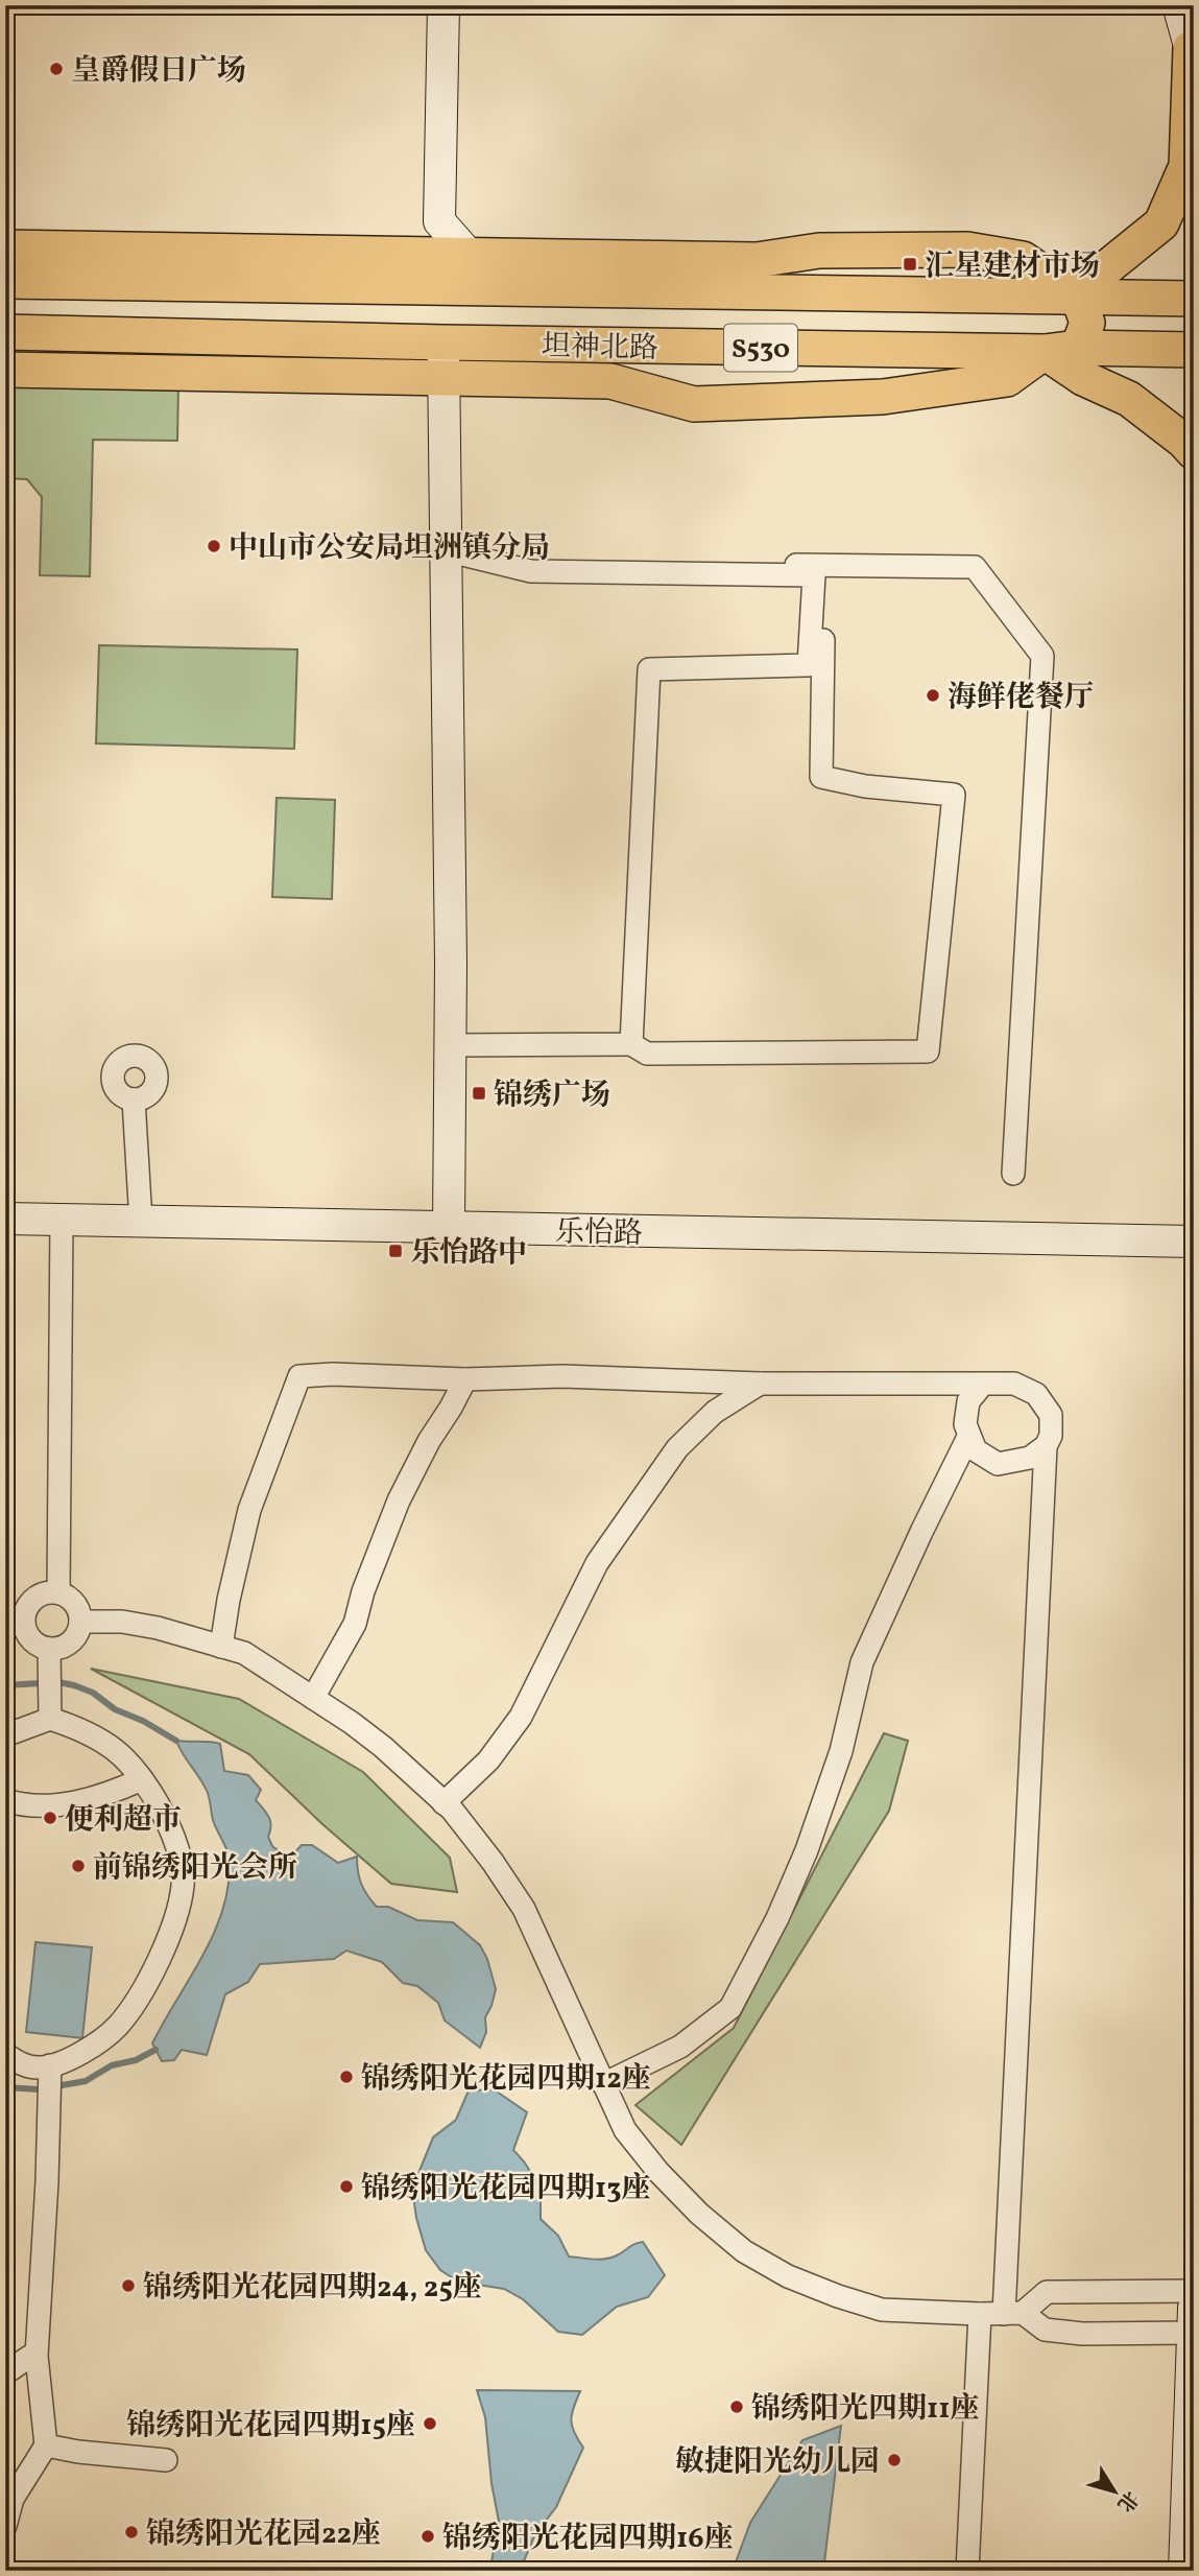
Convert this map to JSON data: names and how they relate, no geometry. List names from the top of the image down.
{
  "streets": {
    "main road": ["坦神北路", "S530"],
    "street": ["乐怡路"]
  },
  "places": {
    "other": [
      "皇爵假日广场",
      "中山市公安局坦洲镇分局",
      "海鲜佬餐厅",
      "便利超市",
      "前锦绣阳光会所",
      "锦绣阳光花园四期12座",
      "锦绣阳光花园四期13座",
      "锦绣阳光花园四期24, 25座",
      "锦绣阳光四期11座",
      "锦绣阳光花园四期15座",
      "敏捷阳光幼儿园",
      "锦绣阳光花园22座",
      "锦绣阳光花园四期16座"
    ],
    "transit": ["汇星建材市场", "锦绣广场", "乐怡路中"]
  },
  "north": "bottom right"
}
